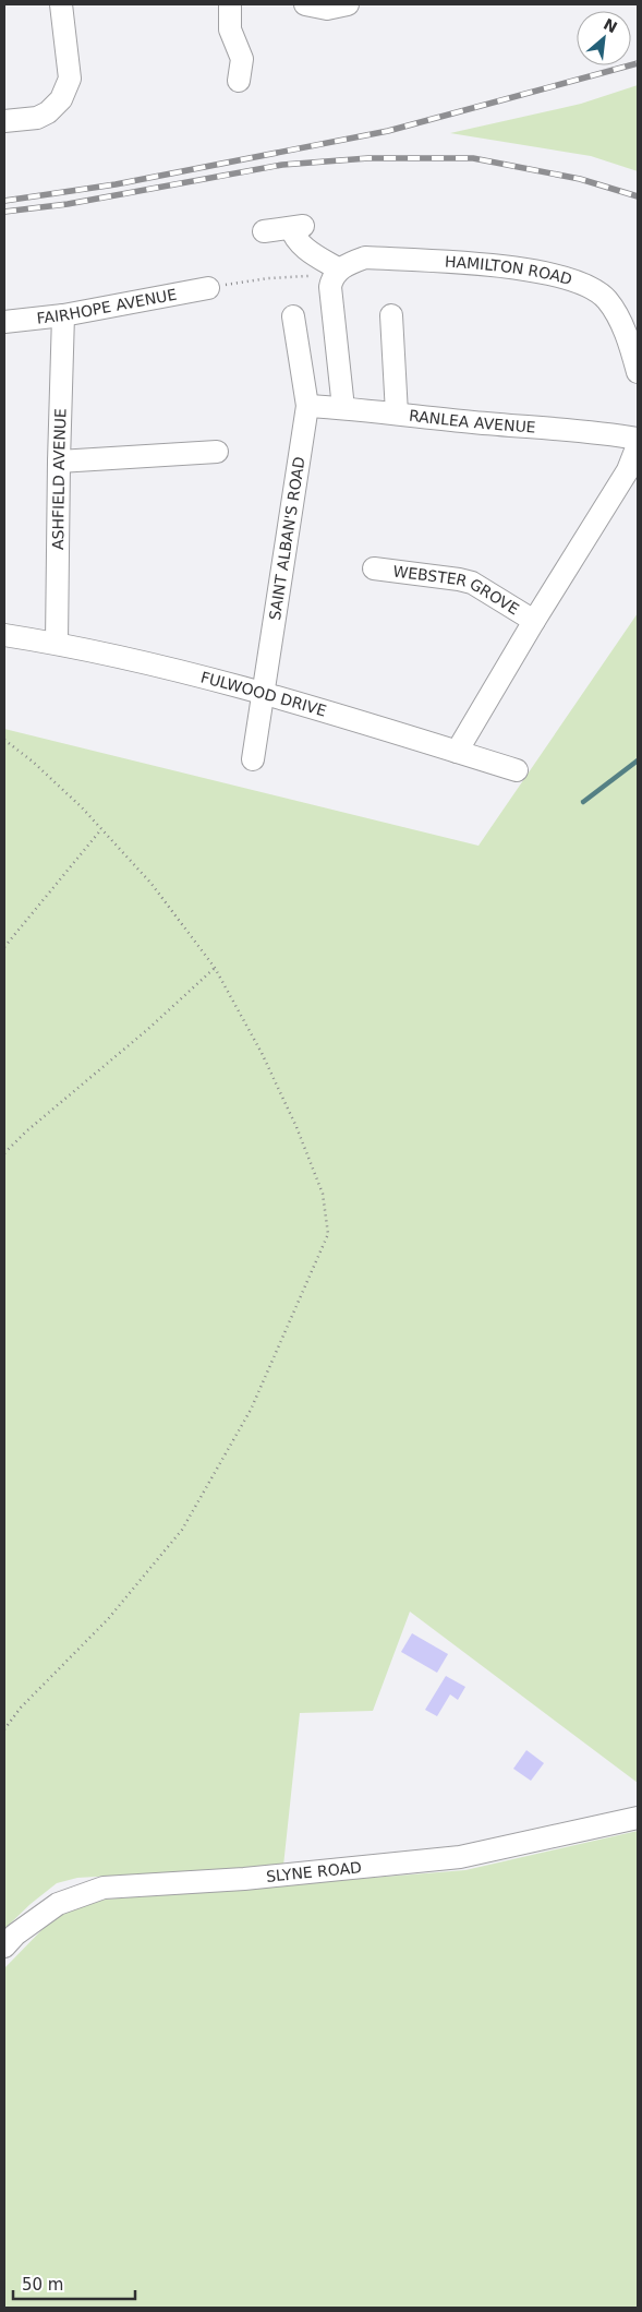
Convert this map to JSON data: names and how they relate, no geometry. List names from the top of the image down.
{
  "streets": {
    "street": [
      "HAMILTON ROAD",
      "FAIRHOPE AVENUE",
      "RANLEA AVENUE",
      "ASHFIELD AVENUE",
      "SAINT ALBAN'S ROAD",
      "WEBSTER GROVE",
      "FULWOOD DRIVE",
      "SLYNE ROAD"
    ]
  },
  "crossings": [
    ["FAIRHOPE AVENUE", "ASHFIELD AVENUE"],
    ["RANLEA AVENUE", "SAINT ALBAN'S ROAD"],
    ["ASHFIELD AVENUE", "FULWOOD DRIVE"],
    ["SAINT ALBAN'S ROAD", "FULWOOD DRIVE"]
  ],
  "scale_bar": "50 m",
  "north": "top right"
}
